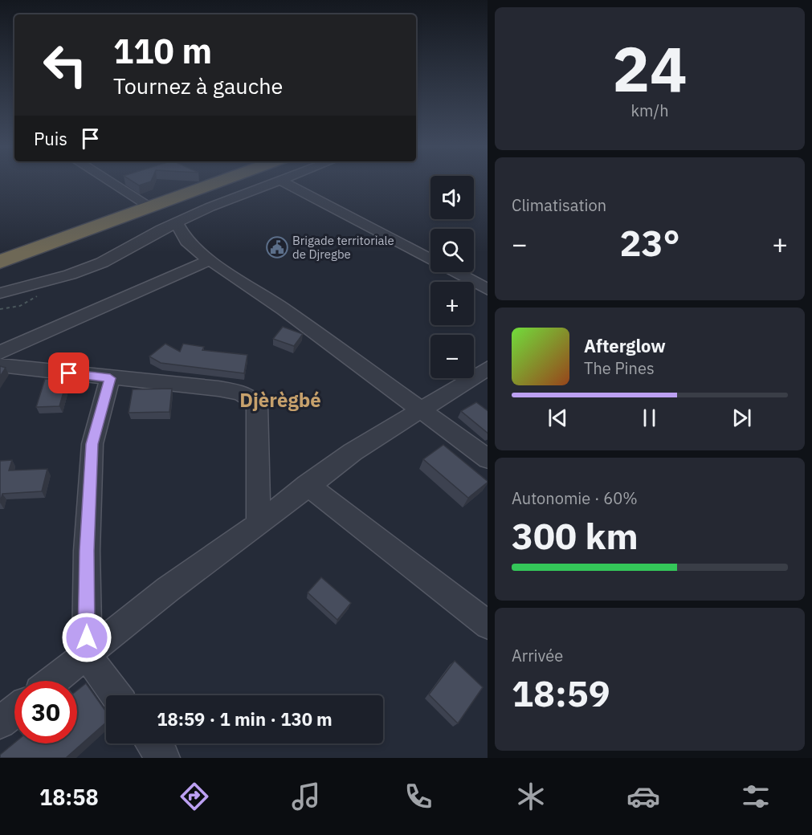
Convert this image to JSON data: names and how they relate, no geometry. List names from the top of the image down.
{
  "districts": ["Djèrègbé"],
  "places": {
    "public building": ["Brigade territoriale de Djregbe"]
  },
  "page": {
    "tile": [
      ["24", "km/h"],
      "Climatisation",
      ["Autonomie · 60%", "300 km"],
      ["Arrivée", "18:59"]
    ],
    "turn": ["110 m", "Tournez à gauche"],
    "then": "Puis",
    "map_buttons": ["+", "−"],
    "heat": ["−", "23°", "+"],
    "song": ["Afterglow", "The Pines"],
    "limit": "30",
    "trip": "18:59 · 1 min · 130 m",
    "tabs": "18:58"
  }
}
